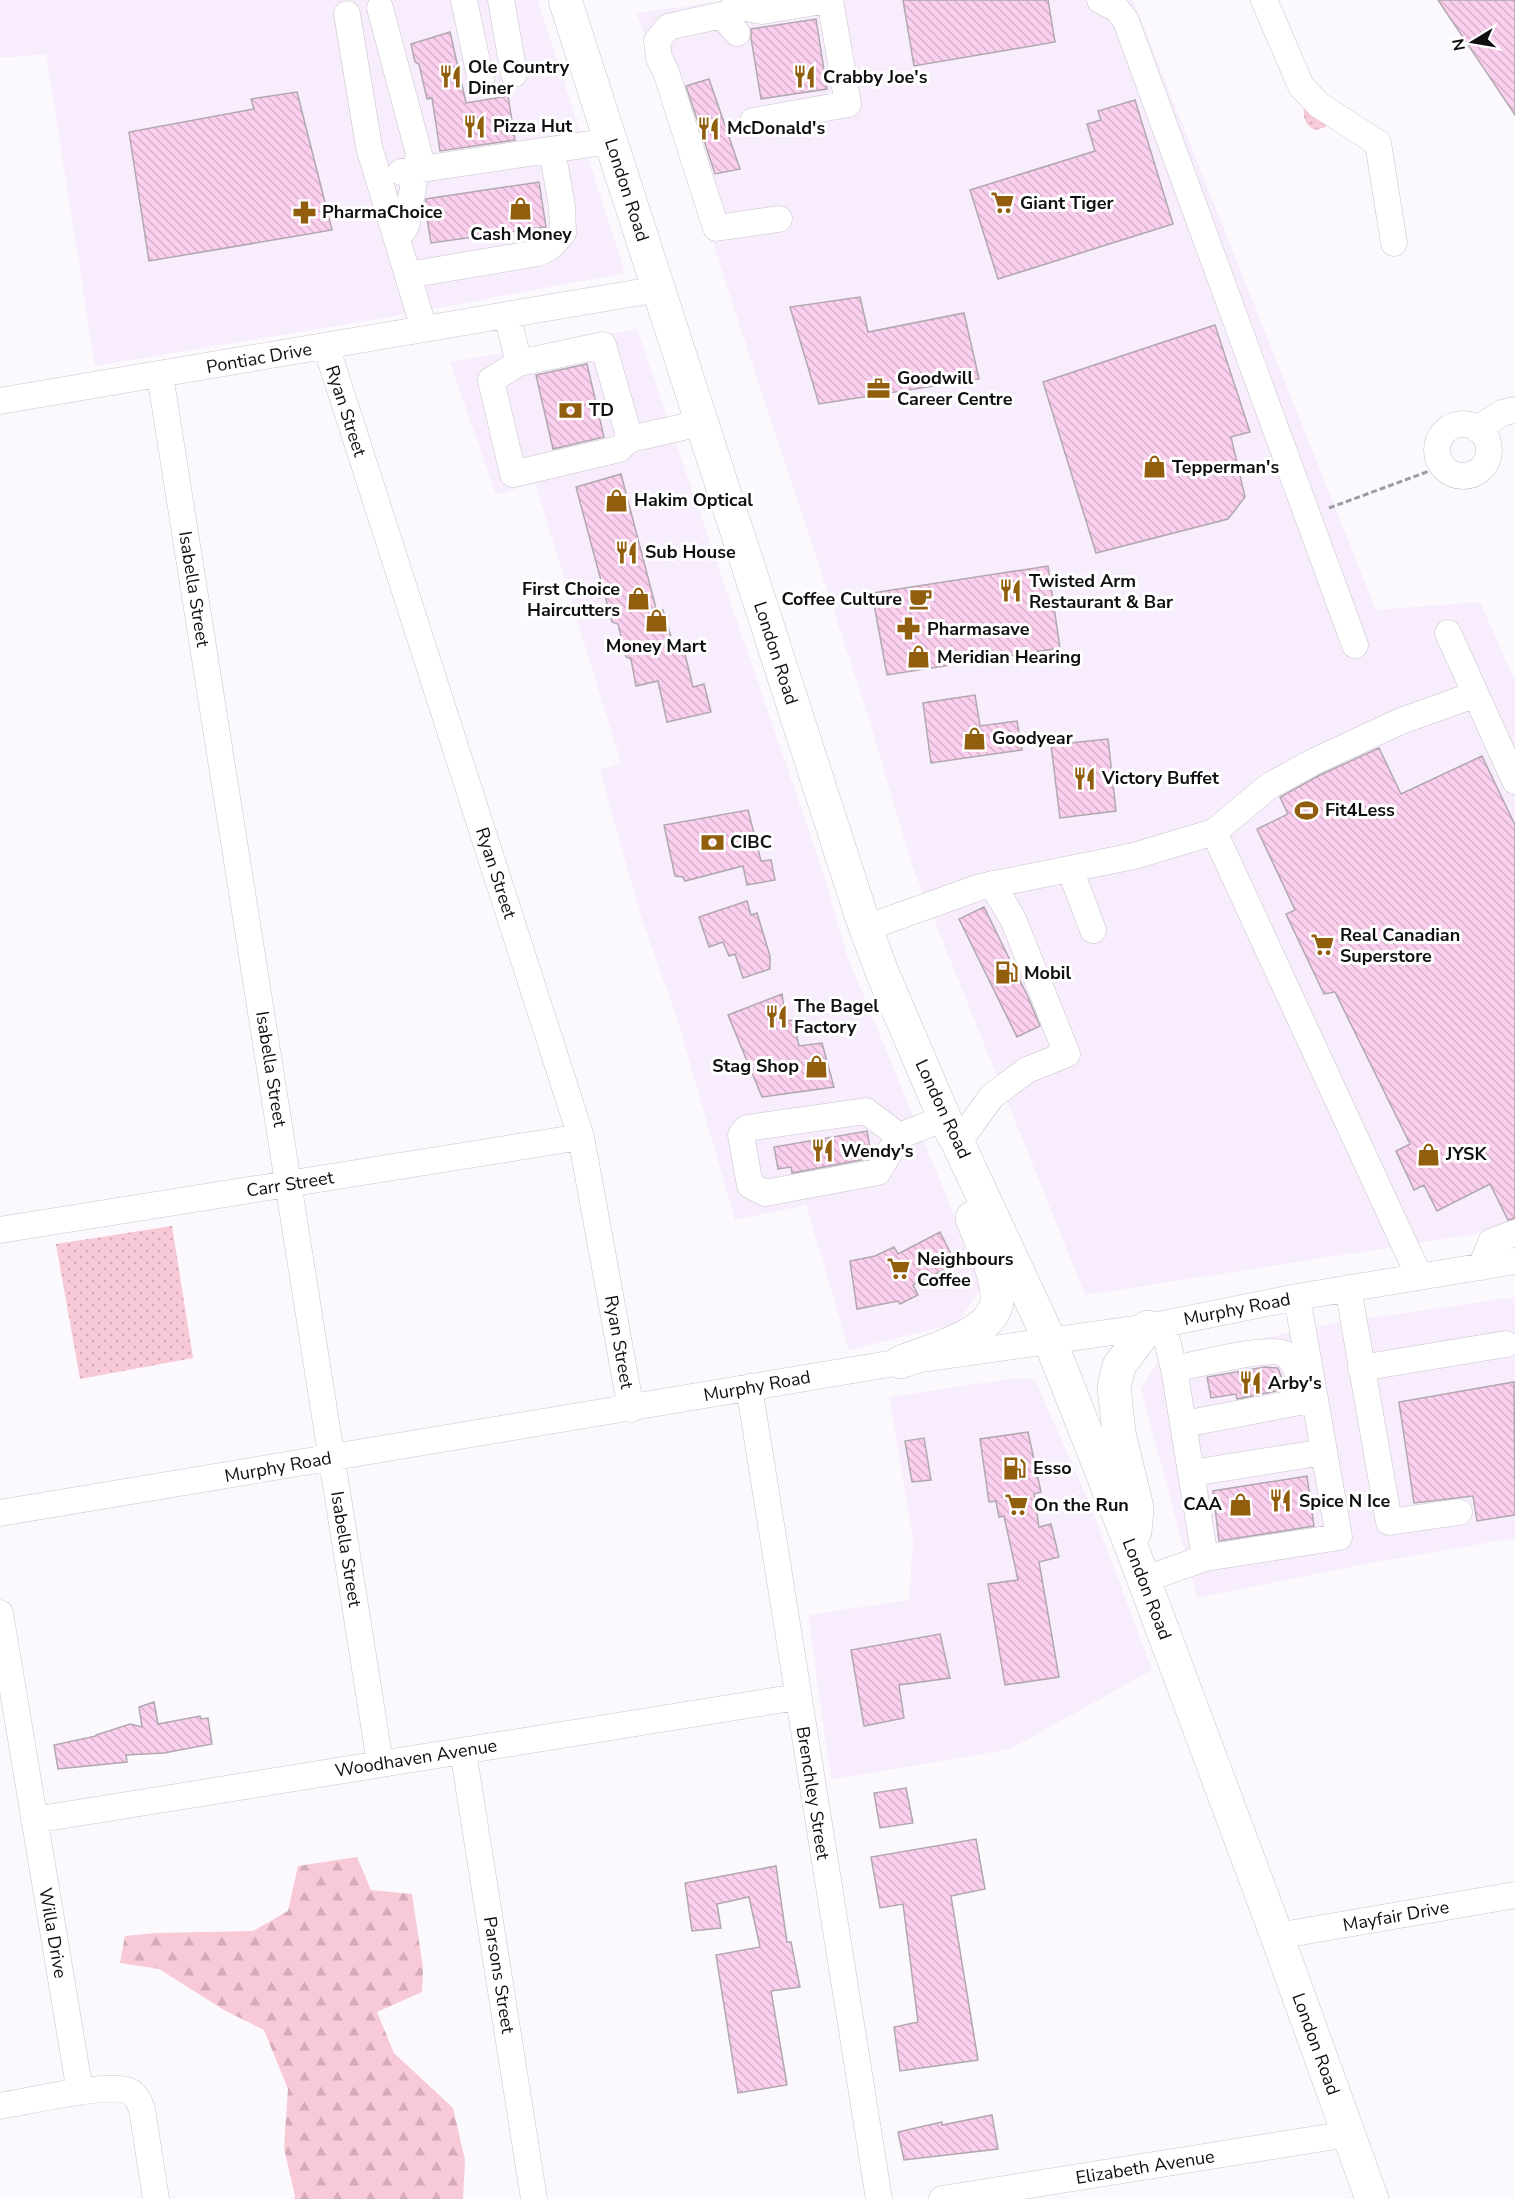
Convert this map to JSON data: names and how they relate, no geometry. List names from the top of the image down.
{
  "streets": {
    "main road": ["London Road"],
    "street": [
      "Pontiac Drive",
      "Ryan Street",
      "Isabella Street",
      "Carr Street",
      "Murphy Road",
      "Woodhaven Avenue",
      "Brenchley Street",
      "Mayfair Drive",
      "Willa Drive",
      "Parsons Street",
      "Elizabeth Avenue"
    ]
  },
  "crossings": [
    ["London Road", "Pontiac Drive"],
    ["London Road", "Murphy Road"],
    ["London Road", "Mayfair Drive"],
    ["London Road", "Elizabeth Avenue"],
    ["Pontiac Drive", "Ryan Street"],
    ["Pontiac Drive", "Isabella Street"],
    ["Ryan Street", "Carr Street"],
    ["Ryan Street", "Murphy Road"],
    ["Isabella Street", "Carr Street"],
    ["Isabella Street", "Murphy Road"],
    ["Isabella Street", "Woodhaven Avenue"],
    ["Murphy Road", "Brenchley Street"],
    ["Woodhaven Avenue", "Brenchley Street"],
    ["Woodhaven Avenue", "Willa Drive"],
    ["Woodhaven Avenue", "Parsons Street"]
  ],
  "places": {
    "restaurant": [
      "Ole Country Diner",
      "Crabby Joe's",
      "Pizza Hut",
      "McDonald's",
      "Sub House",
      "Twisted Arm Restaurant & Bar",
      "Victory Buffet",
      "The Bagel Factory",
      "Wendy's",
      "Arby's",
      "Spice N Ice"
    ],
    "supermarket": [
      "Giant Tiger",
      "Real Canadian Superstore",
      "Neighbours Coffee",
      "On the Run"
    ],
    "shop": [
      "Cash Money",
      "Tepperman's",
      "Hakim Optical",
      "First Choice Haircutters",
      "Money Mart",
      "Meridian Hearing",
      "Goodyear",
      "Stag Shop",
      "JYSK",
      "CAA"
    ],
    "pharmacy": ["PharmaChoice", "Pharmasave"],
    "office": ["Goodwill Career Centre"],
    "bank": ["TD", "CIBC"],
    "cafe": ["Coffee Culture"],
    "sports": ["Fit4Less"],
    "fuel station": ["Mobil", "Esso"]
  },
  "north": "left"
}
